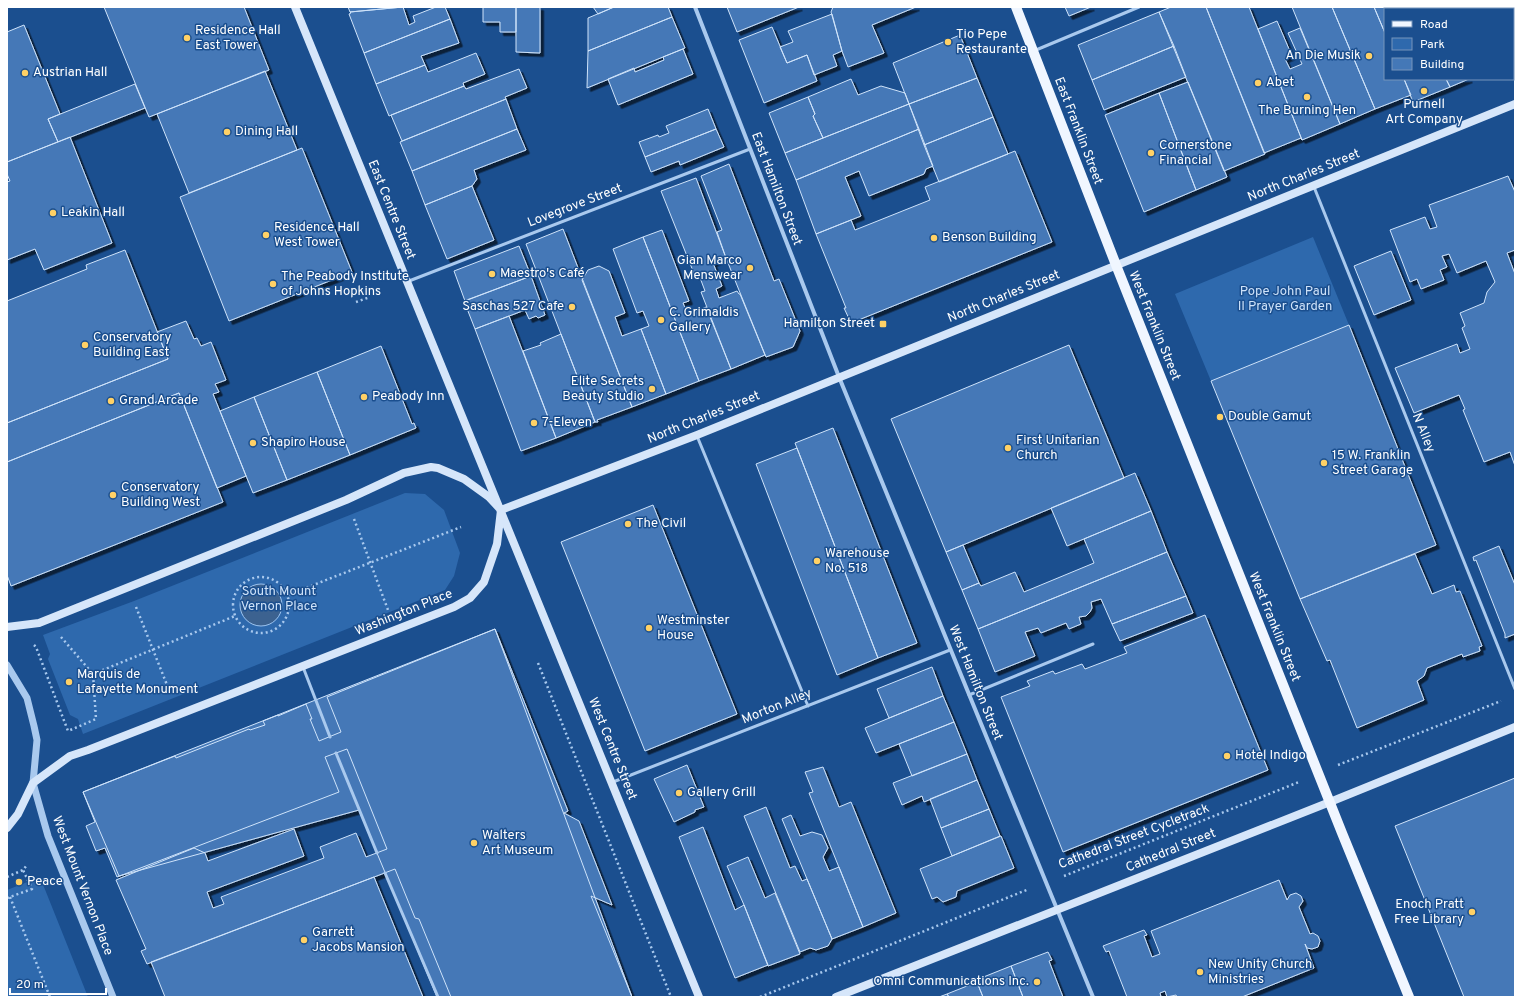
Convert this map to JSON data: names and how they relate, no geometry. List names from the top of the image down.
{
  "streets": {
    "main road": [
      "East Franklin Street",
      "North Charles Street",
      "East Centre Street",
      "West Franklin Street",
      "Washington Place",
      "West Centre Street",
      "Cathedral Street"
    ],
    "street": ["East Hamilton Street", "West Hamilton Street", "West Mount Vernon Place"],
    "lane": ["Lovegrove Street", "N Alley", "Morton Alley"],
    "path": ["Cathedral Street Cycletrack"]
  },
  "crossings": [
    ["East Franklin Street", "North Charles Street"],
    ["East Franklin Street", "West Franklin Street"],
    ["North Charles Street", "East Hamilton Street"],
    ["North Charles Street", "East Centre Street"],
    ["North Charles Street", "West Franklin Street"],
    ["North Charles Street", "N Alley"],
    ["North Charles Street", "Washington Place"],
    ["North Charles Street", "West Hamilton Street"],
    ["North Charles Street", "West Centre Street"],
    ["East Hamilton Street", "Lovegrove Street"],
    ["East Hamilton Street", "West Hamilton Street"],
    ["Lovegrove Street", "East Centre Street"],
    ["East Centre Street", "Washington Place"],
    ["East Centre Street", "West Centre Street"],
    ["West Franklin Street", "Cathedral Street Cycletrack"],
    ["West Franklin Street", "Cathedral Street"],
    ["Washington Place", "West Centre Street"],
    ["Washington Place", "West Mount Vernon Place"],
    ["West Hamilton Street", "Morton Alley"],
    ["West Hamilton Street", "Cathedral Street Cycletrack"],
    ["West Hamilton Street", "Cathedral Street"],
    ["Morton Alley", "West Centre Street"]
  ],
  "parks": ["Pope John Paul II Prayer Garden", "South Mount Vernon Place"],
  "places": {
    "other": [
      "Residence Hall East Tower",
      "Tio Pepe Restaurante",
      "An Die Musik",
      "Austrian Hall",
      "Abet",
      "Purnell Art Company",
      "The Burning Hen",
      "Dining Hall",
      "Cornerstone Financial",
      "Leakin Hall",
      "Residence Hall West Tower",
      "Benson Building",
      "Gian Marco Menswear",
      "Maestro's Café",
      "The Peabody Institute of Johns Hopkins",
      "Saschas 527 Cafe",
      "C. Grimaldis Gallery",
      "Conservatory Building East",
      "Elite Secrets Beauty Studio",
      "Peabody Inn",
      "Grand Arcade",
      "Double Gamut",
      "7-Eleven",
      "Shapiro House",
      "First Unitarian Church",
      "15 W. Franklin Street Garage",
      "Conservatory Building West",
      "The Civil",
      "Warehouse No. 518",
      "Westminster House",
      "Marquis de Lafayette Monument",
      "Hotel Indigo",
      "Gallery Grill",
      "Walters Art Museum",
      "Peace",
      "Enoch Pratt Free Library",
      "Garrett Jacobs Mansion",
      "New Unity Church Ministries",
      "Omni Communications Inc."
    ],
    "transit": ["Hamilton Street"]
  },
  "legend": ["Road", "Park", "Building"],
  "scale_bar": "20 m"
}
